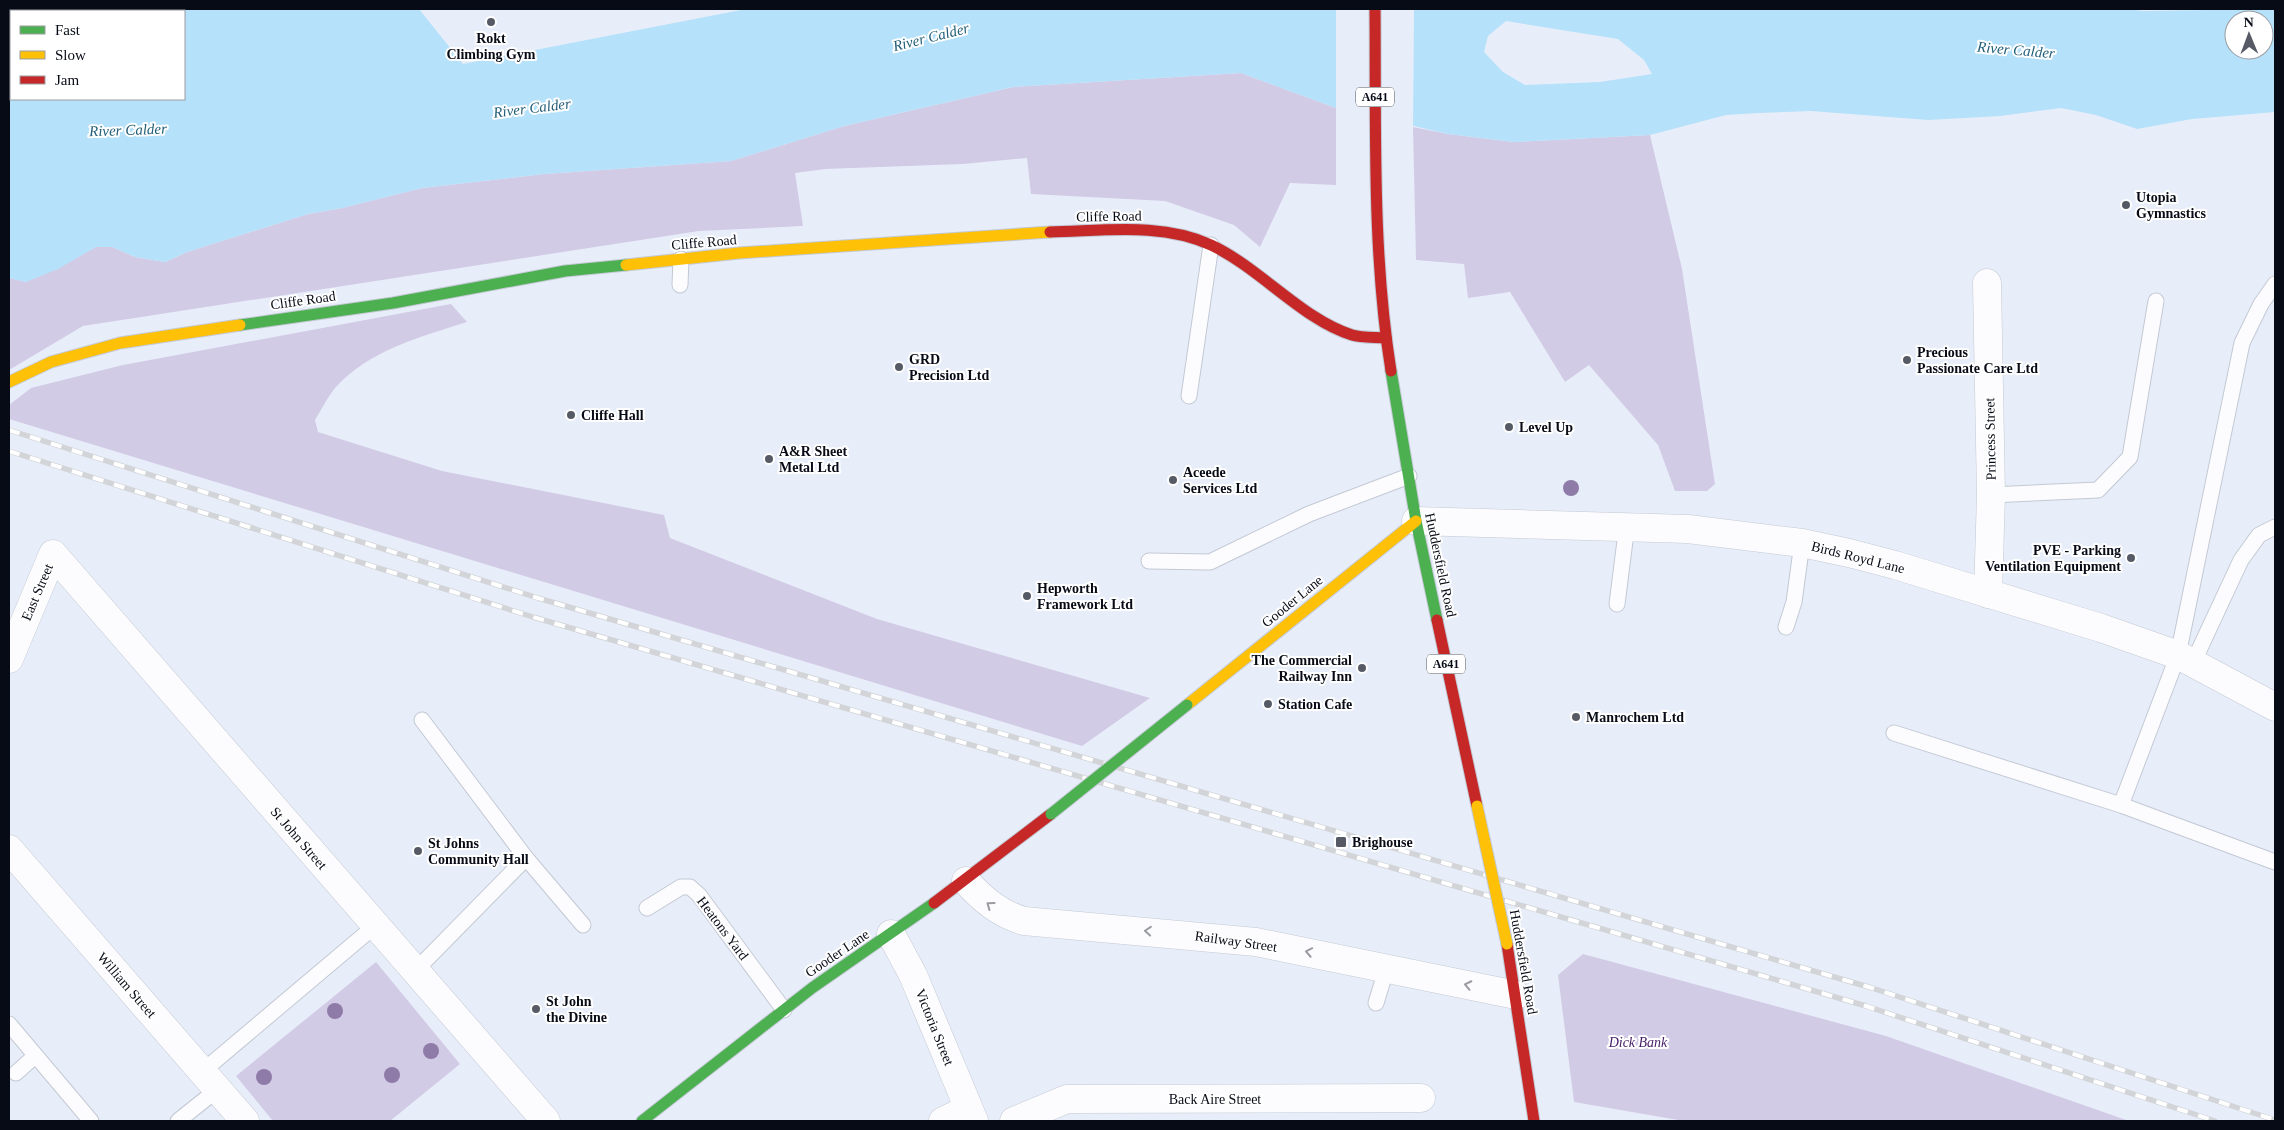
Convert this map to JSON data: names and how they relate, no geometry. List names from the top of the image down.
{
  "streets": {
    "street": [
      "A641",
      "Cliffe Road",
      "Princess Street",
      "Birds Royd Lane",
      "Huddersfield Road",
      "East Street",
      "Gooder Lane",
      "St John Street",
      "Railway Street",
      "William Street",
      "Victoria Street",
      "Back Aire Street"
    ],
    "lane": ["Heatons Yard"]
  },
  "crossings": [
    ["Cliffe Road", "Huddersfield Road"],
    ["Princess Street", "Birds Royd Lane"],
    ["Birds Royd Lane", "Huddersfield Road"],
    ["Birds Royd Lane", "Gooder Lane"],
    ["Huddersfield Road", "Gooder Lane"],
    ["Huddersfield Road", "Railway Street"],
    ["East Street", "St John Street"],
    ["Gooder Lane", "Heatons Yard"],
    ["Gooder Lane", "Railway Street"],
    ["Gooder Lane", "Victoria Street"]
  ],
  "one_way": ["Railway Street"],
  "water": ["River Calder"],
  "parks": ["Dick Bank"],
  "places": {
    "other": [
      "Rokt Climbing Gym",
      "Utopia Gymnastics",
      "Precious Passionate Care Ltd",
      "GRD Precision Ltd",
      "Cliffe Hall",
      "Level Up",
      "A&R Sheet Metal Ltd",
      "Aceede Services Ltd",
      "PVE - Parking Ventilation Equipment",
      "Hepworth Framework Ltd",
      "The Commercial Railway Inn",
      "Station Cafe",
      "Manrochem Ltd",
      "St Johns Community Hall",
      "St John the Divine"
    ],
    "transit": ["Brighouse"]
  },
  "legend": ["Fast", "Slow", "Jam"],
  "north": "top"
}
